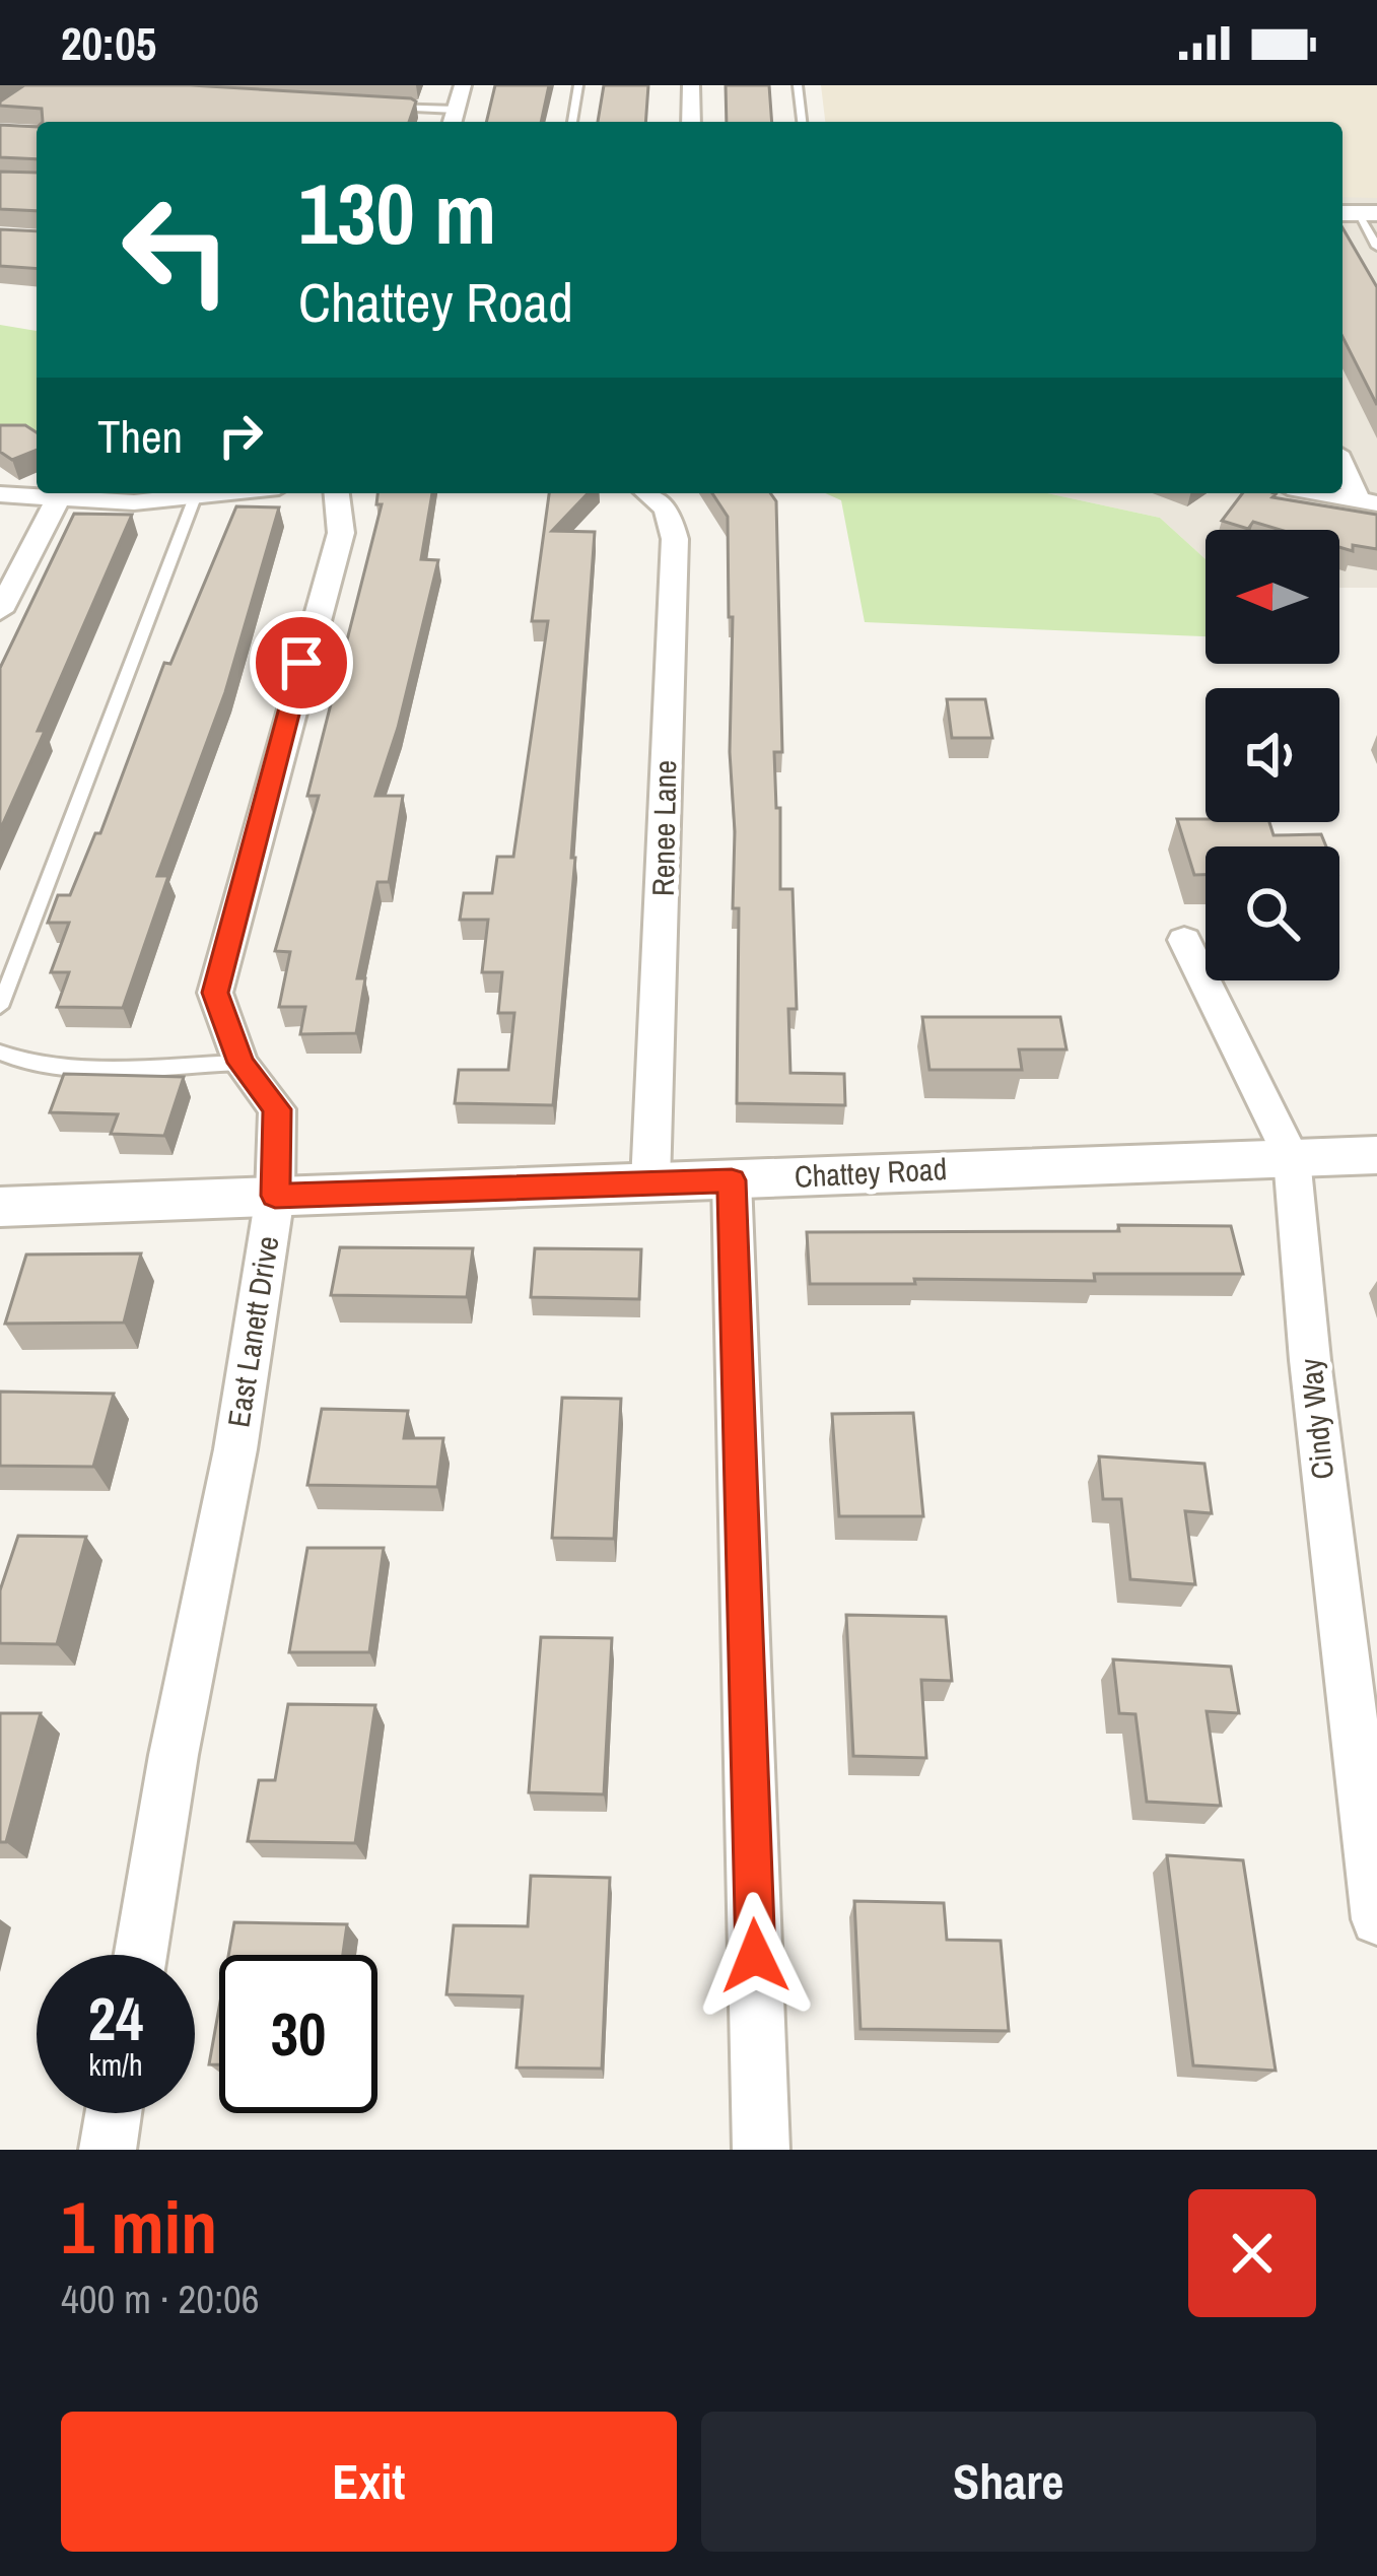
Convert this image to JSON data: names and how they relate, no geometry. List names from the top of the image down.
{
  "streets": {
    "street": [
      "Renee Lane",
      "Chattey Road",
      "East Lanett Drive",
      "Cindy Way"
    ]
  },
  "crossings": [
    ["Renee Lane", "Chattey Road"],
    ["Chattey Road", "East Lanett Drive"],
    ["Chattey Road", "Cindy Way"]
  ],
  "north": "left",
  "page": {
    "status": "20:05",
    "turn": ["130 m", "Chattey Road"],
    "then": "Then",
    "speed": "24 km/h",
    "limit": "30",
    "heading": ["1 min", "400 m · 20:06"],
    "buttons": ["Exit", "Share"]
  }
}
